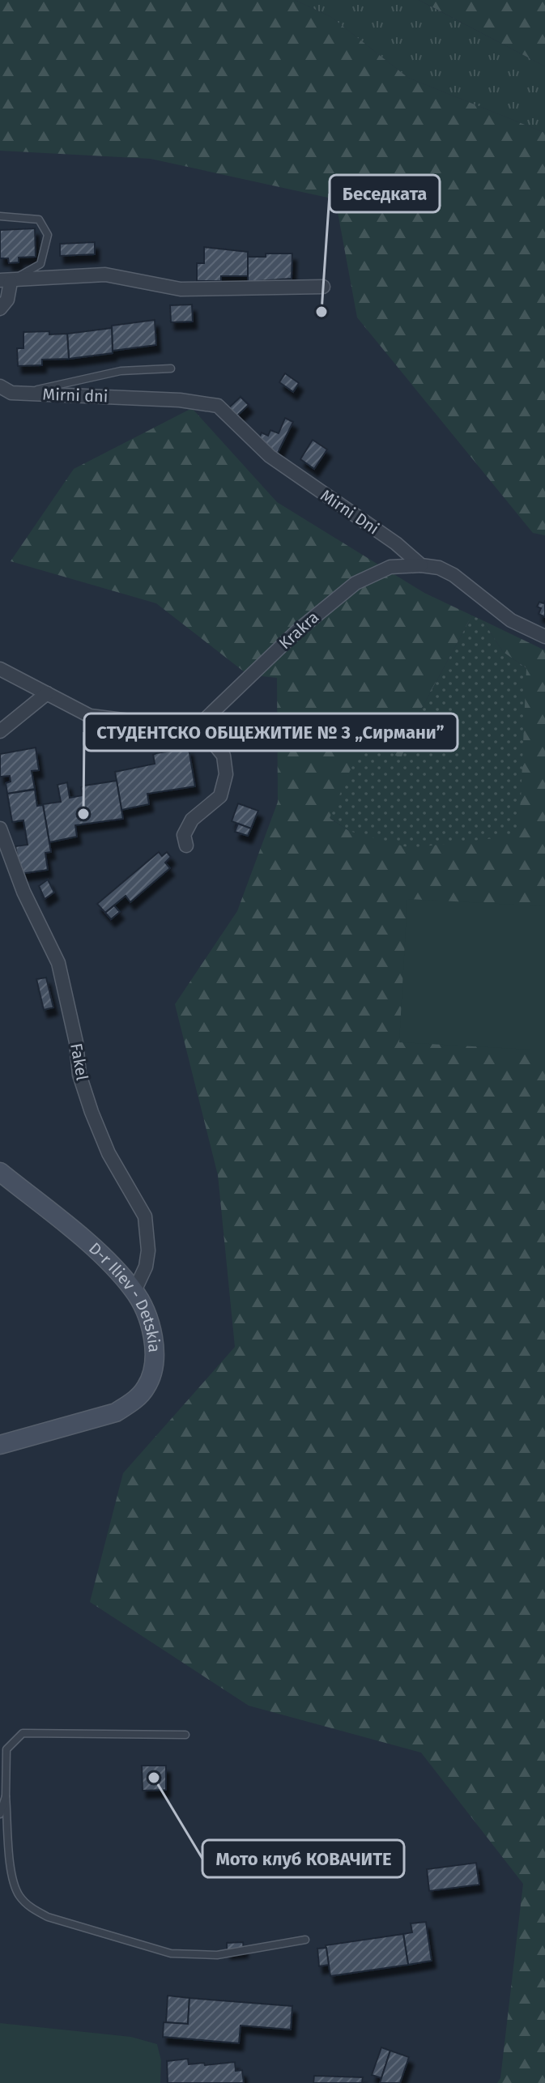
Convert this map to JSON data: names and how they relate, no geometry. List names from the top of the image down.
{
  "streets": {
    "street": [
      "Mirni dni",
      "Mirni Dni",
      "Krakra",
      "Fakel",
      "D-r Iliev - Detskia"
    ]
  },
  "crossings": [
    ["Mirni dni", "Mirni Dni"],
    ["Mirni Dni", "Krakra"],
    ["Fakel", "D-r Iliev - Detskia"]
  ],
  "places": ["Беседката", "СТУДЕНТСКО ОБЩЕЖИТИЕ № 3 „Сирмани”", "Мото клуб КОВАЧИТЕ"]
}
